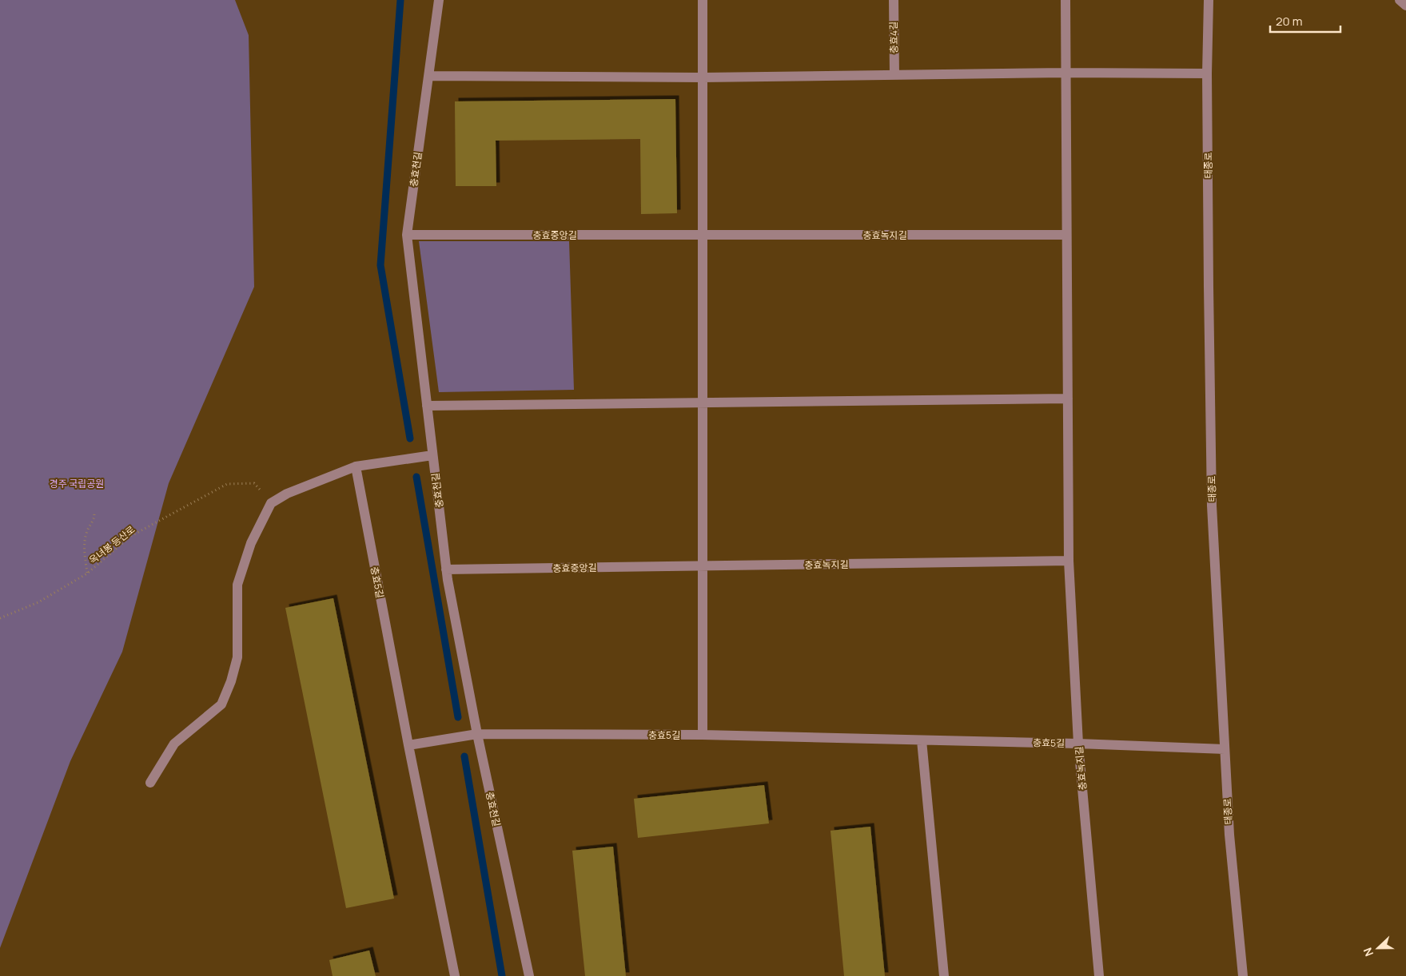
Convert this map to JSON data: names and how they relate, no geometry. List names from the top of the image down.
{
  "streets": {
    "street": [
      "충효4길",
      "태종로",
      "충효천길",
      "충효중앙길",
      "충효녹지길",
      "충효5길"
    ],
    "path": ["옥녀봉 등산로"]
  },
  "crossings": [
    ["태종로", "충효5길"],
    ["충효천길", "충효중앙길"],
    ["충효천길", "충효5길"],
    ["충효중앙길", "충효녹지길"],
    ["충효녹지길", "충효5길"]
  ],
  "parks": ["경주 국립공원"],
  "scale_bar": "20 m",
  "north": "left"
}
